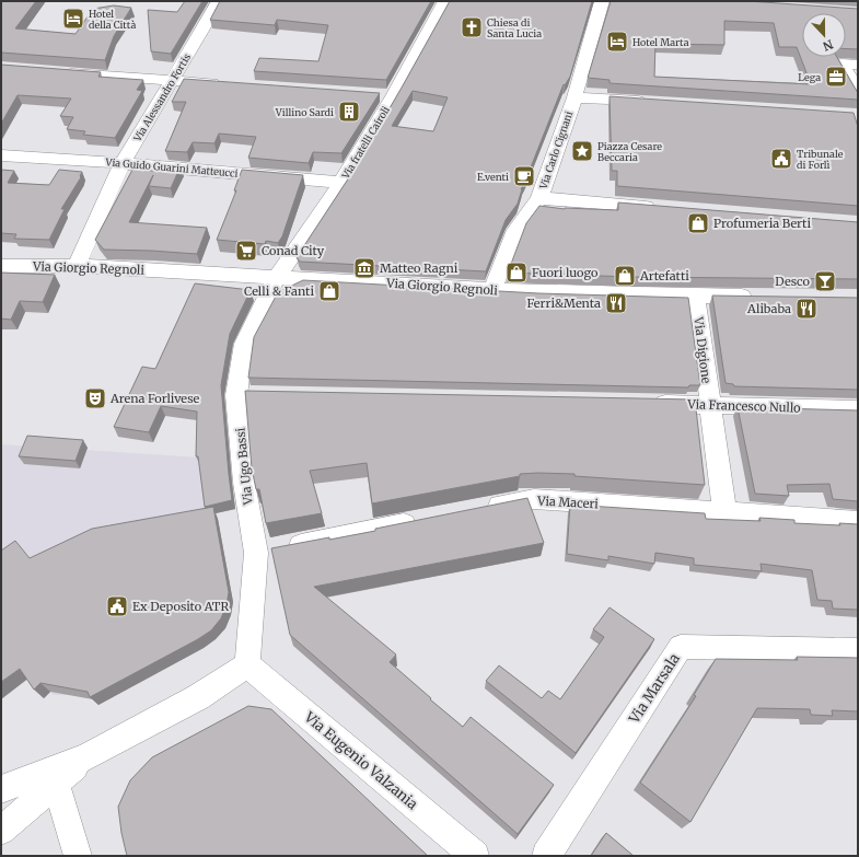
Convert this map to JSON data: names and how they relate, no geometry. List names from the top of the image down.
{
  "streets": {
    "street": [
      "Via Alessandro Fortis",
      "Via fratelli Cairoli",
      "Via Carlo Cignani",
      "Via Guido Guarini Matteucci",
      "Via Giorgio Regnoli",
      "Via Digione",
      "Via Francesco Nullo",
      "Via Ugo Bassi",
      "Via Maceri",
      "Via Marsala",
      "Via Eugenio Valzania"
    ]
  },
  "crossings": [
    ["Via Alessandro Fortis", "Via Guido Guarini Matteucci"],
    ["Via Alessandro Fortis", "Via Giorgio Regnoli"],
    ["Via fratelli Cairoli", "Via Guido Guarini Matteucci"],
    ["Via fratelli Cairoli", "Via Giorgio Regnoli"],
    ["Via fratelli Cairoli", "Via Ugo Bassi"],
    ["Via Carlo Cignani", "Via Giorgio Regnoli"],
    ["Via Giorgio Regnoli", "Via Digione"],
    ["Via Giorgio Regnoli", "Via Ugo Bassi"],
    ["Via Digione", "Via Francesco Nullo"],
    ["Via Digione", "Via Maceri"],
    ["Via Ugo Bassi", "Via Eugenio Valzania"]
  ],
  "places": {
    "hotel": ["Hotel della Città", "Hotel Marta"],
    "church": ["Chiesa di Santa Lucia"],
    "office": ["Lega"],
    "building": ["Villino Sardi"],
    "place": ["Piazza Cesare Beccaria"],
    "public building": ["Tribunale di Forlì", "Ex Deposito ATR"],
    "cafe": ["E.venti"],
    "shop": [
      "Profumeria Berti",
      "Fuori luogo",
      "Artefatti",
      "Celli & Fanti"
    ],
    "supermarket": ["Conad City"],
    "museum": ["Matteo Ragni"],
    "bar": ["Desco"],
    "restaurant": ["Ferri&Menta", "Alibaba"],
    "theatre": ["Arena Forlivese"]
  },
  "north": "bottom"
}
